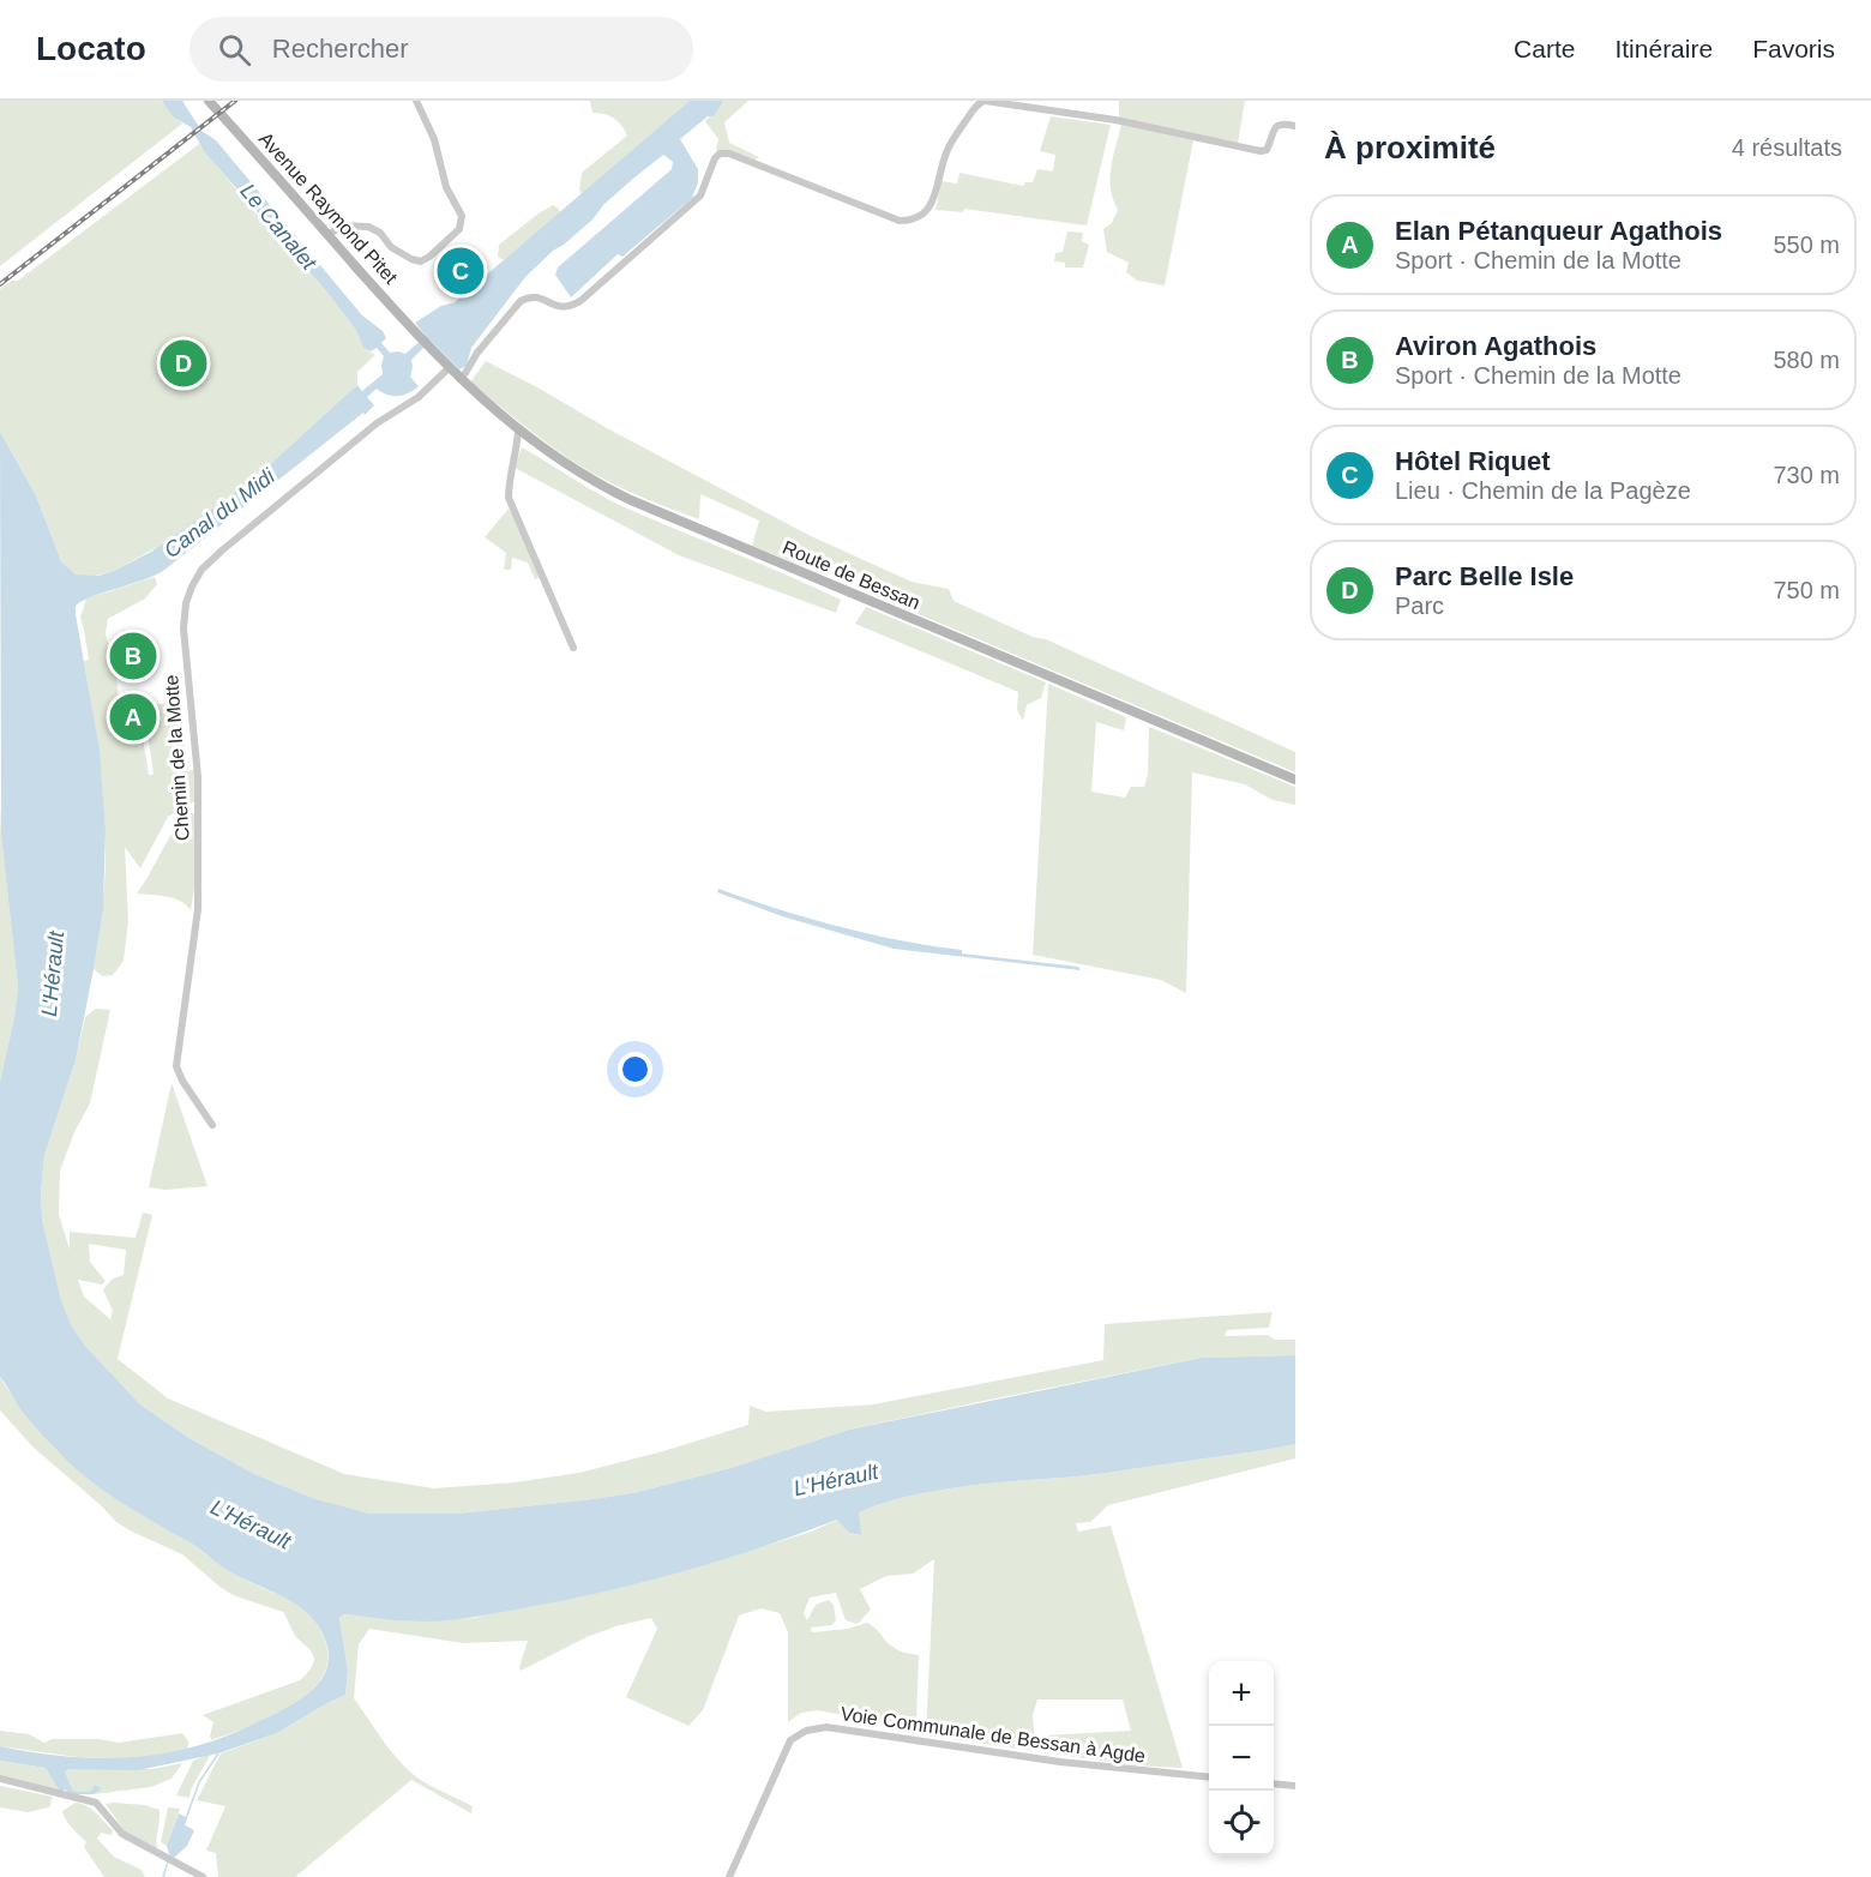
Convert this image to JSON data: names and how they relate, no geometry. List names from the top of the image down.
{
  "streets": {
    "main road": ["Avenue Raymond Pitet", "Route de Bessan"],
    "street": ["Chemin de la Motte", "Voie Communale de Bessan à Agde"]
  },
  "crossings": [
    ["Avenue Raymond Pitet", "Route de Bessan"],
    ["Route de Bessan", "Chemin de la Motte"]
  ],
  "water": ["Le Canalet", "Canal du Midi", "L'Hérault"],
  "page": {
    "header": "Locato",
    "search": "Rechercher",
    "nav": ["Carte", "Itinéraire", "Favoris"],
    "heading": ["À proximité", "4 résultats"],
    "list": [
      {
        "mark": "A",
        "name": "Elan Pétanqueur Agathois",
        "note": "Sport · Chemin de la Motte",
        "value": "550 m"
      },
      {
        "mark": "B",
        "name": "Aviron Agathois",
        "note": "Sport · Chemin de la Motte",
        "value": "580 m"
      },
      {
        "mark": "C",
        "name": "Hôtel Riquet",
        "note": "Lieu · Chemin de la Pagèze",
        "value": "730 m"
      },
      {
        "mark": "D",
        "name": "Parc Belle Isle",
        "note": "Parc",
        "value": "750 m"
      }
    ],
    "pins": [
      "C",
      "D",
      "B",
      "A"
    ],
    "map_buttons": ["+", "−"]
  }
}
